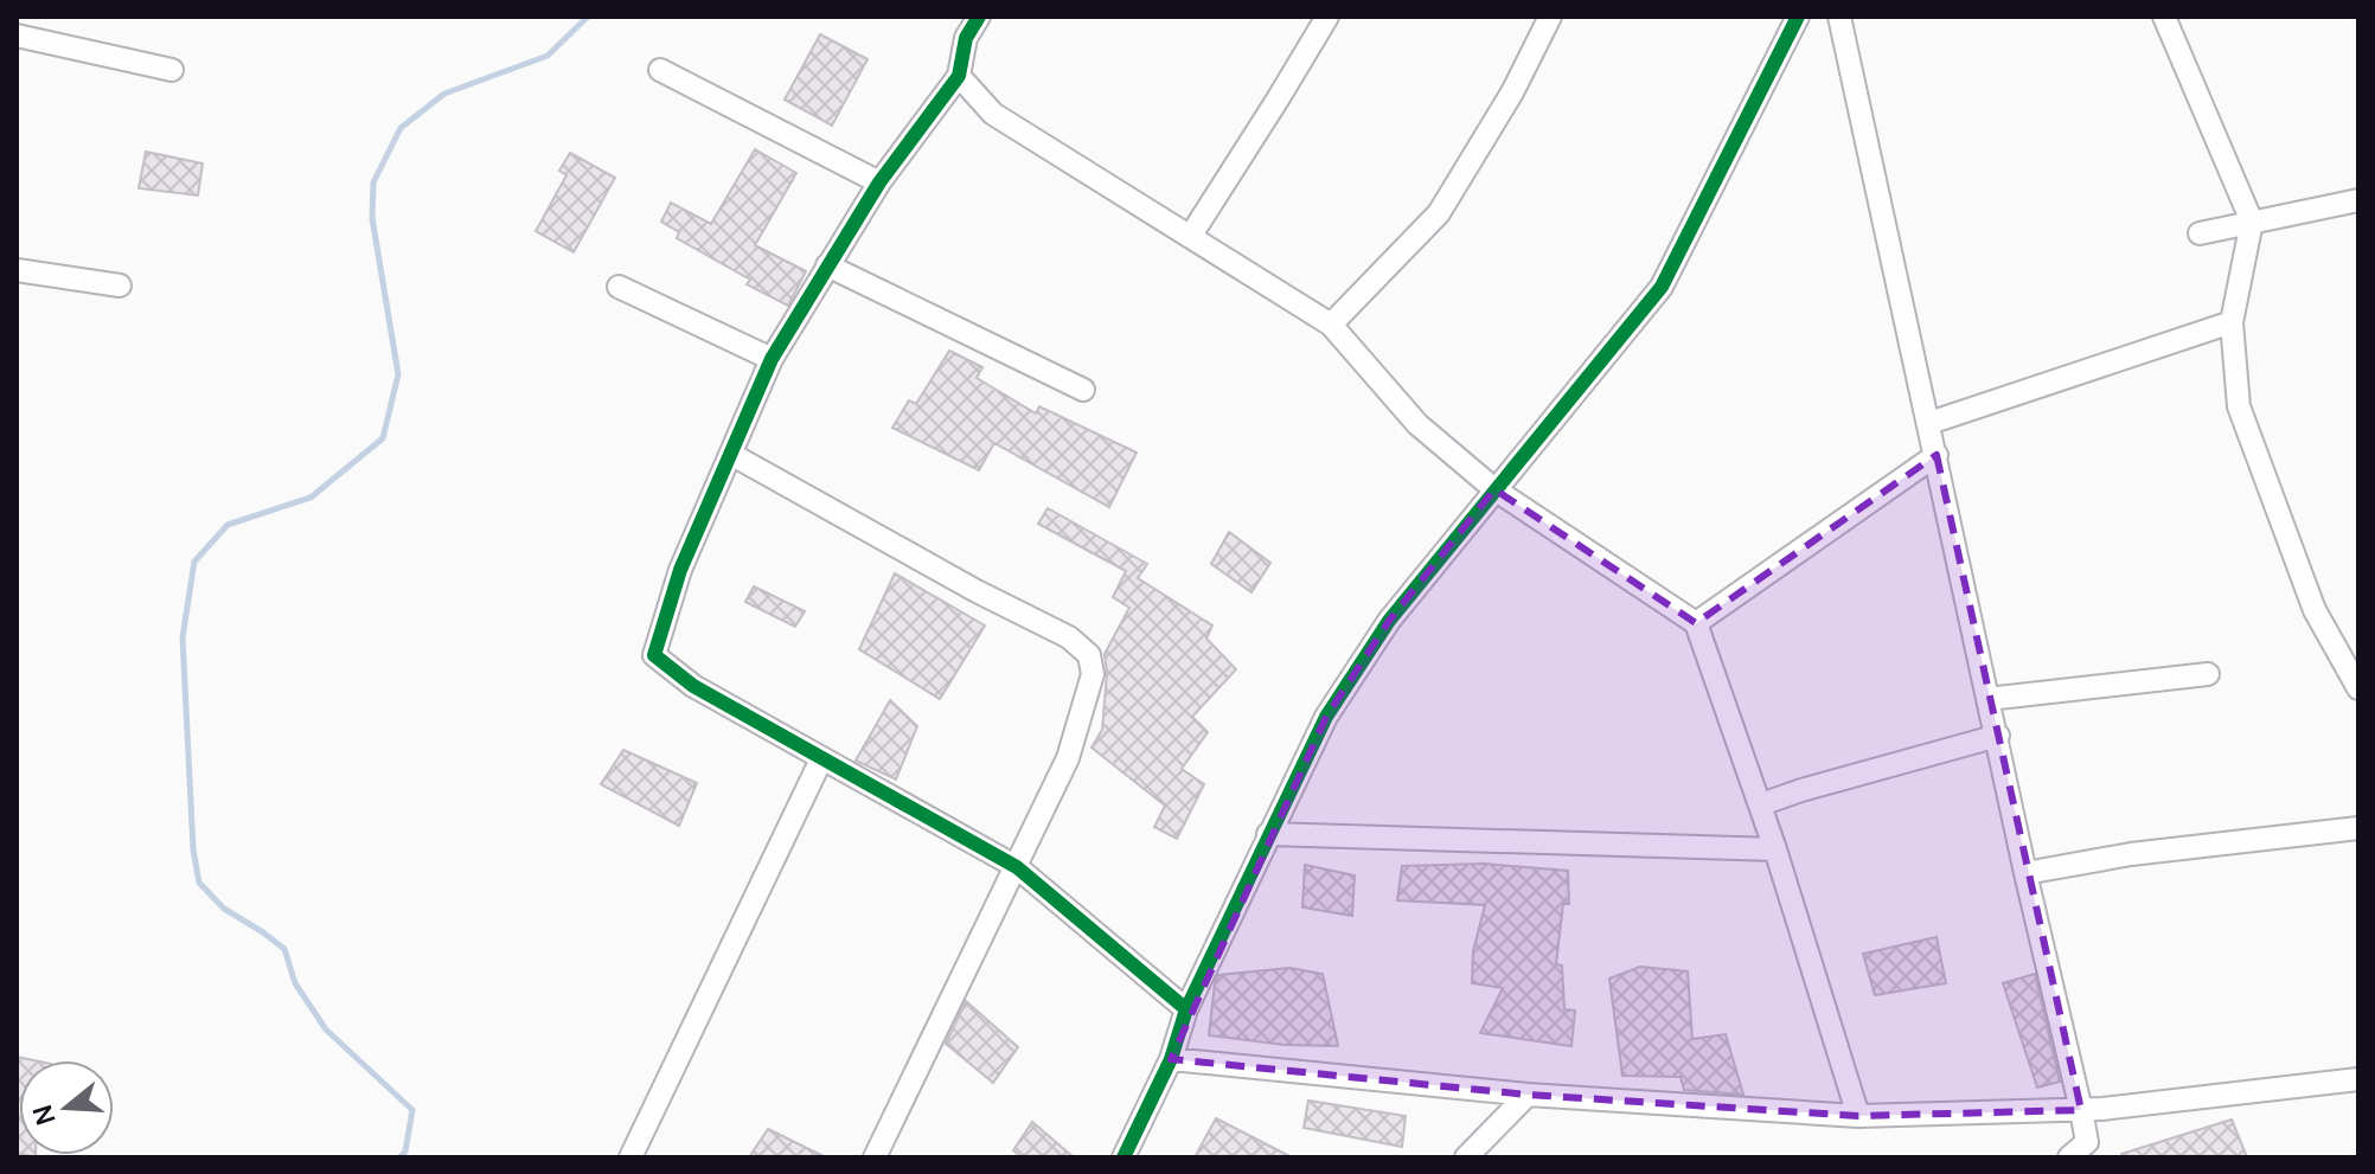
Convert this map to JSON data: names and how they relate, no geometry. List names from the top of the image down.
{
  "north": "left"
}
